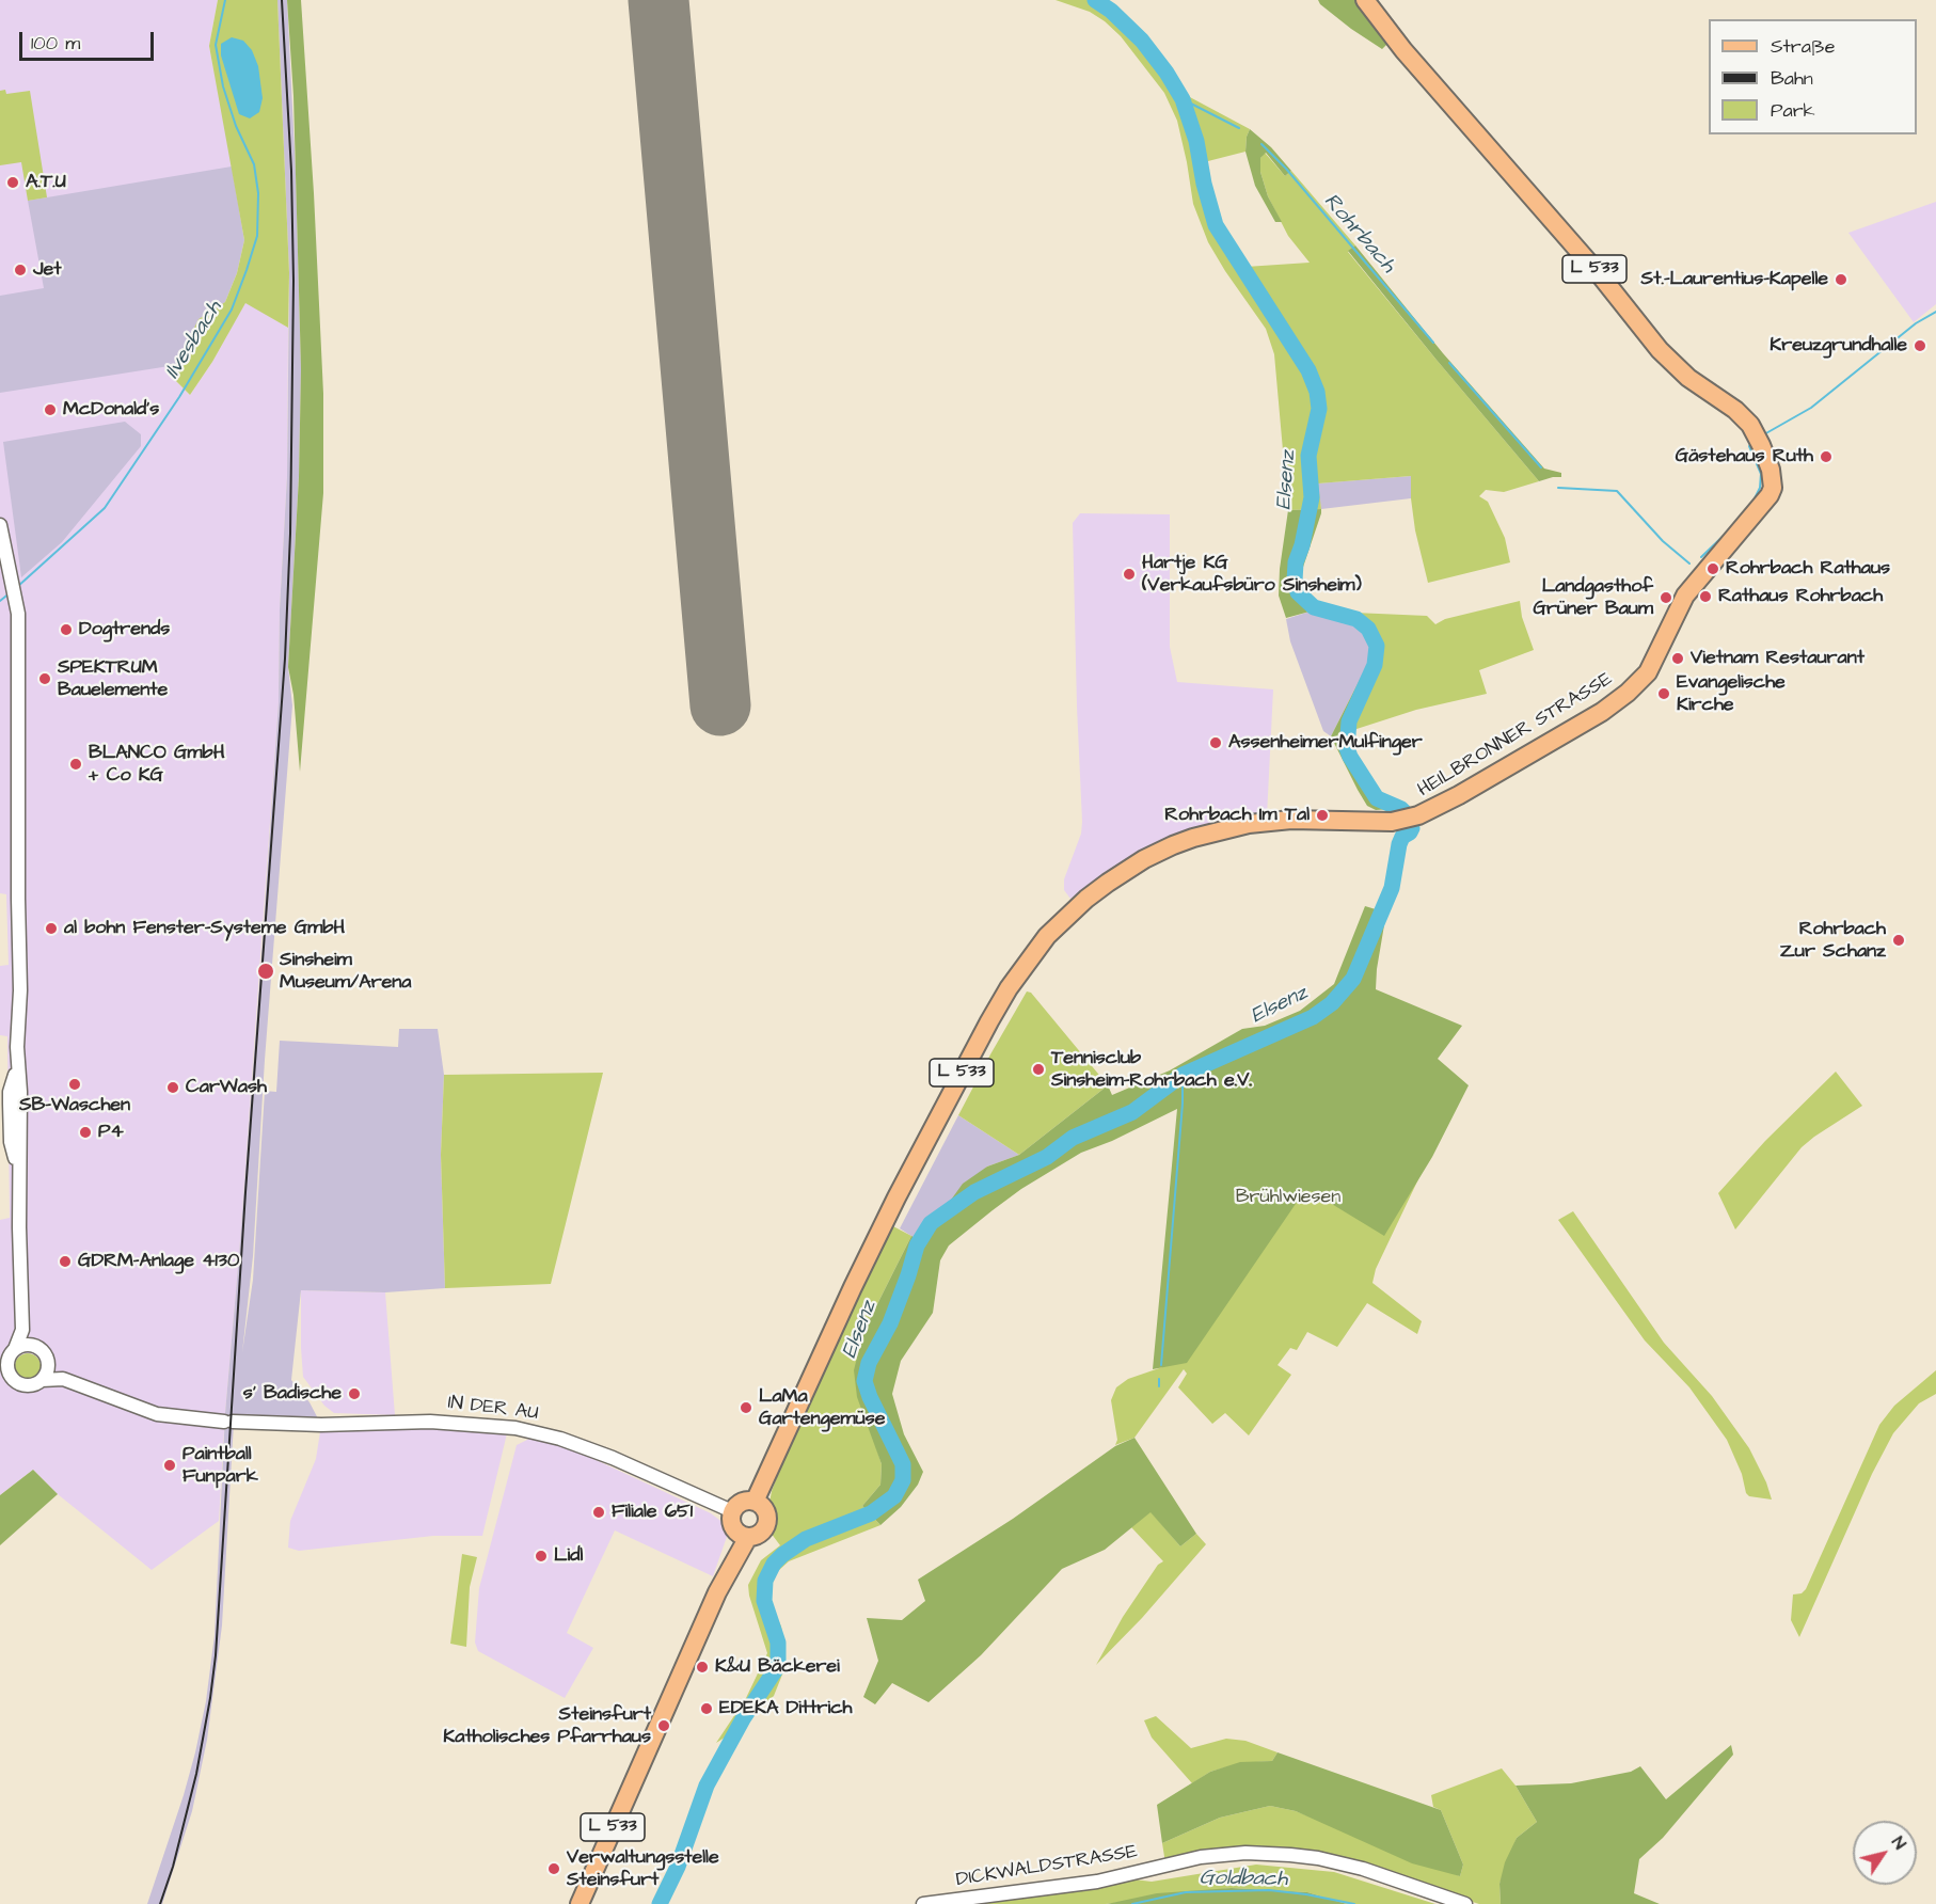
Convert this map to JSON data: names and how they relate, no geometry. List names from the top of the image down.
{
  "streets": {
    "main road": ["L 533", "HEILBRONNER STRASSE"],
    "street": ["IN DER AU", "DICKWALDSTRASSE"]
  },
  "crossings": [
    ["L 533", "HEILBRONNER STRASSE"],
    ["L 533", "IN DER AU"],
    ["HEILBRONNER STRASSE", "IN DER AU"]
  ],
  "water": [
    "Rohrbach",
    "Ilvesbach",
    "Elsenz",
    "Goldbach"
  ],
  "parks": ["Brühlwiesen"],
  "places": [
    "A.T.U",
    "Jet",
    "St.-Laurentius-Kapelle",
    "Kreuzgrundhalle",
    "McDonald's",
    "Gästehaus Ruth",
    "Rohrbach Rathaus",
    "Hartje KG (Verkaufsbüro Sinsheim)",
    "Rathaus Rohrbach",
    "Landgasthof Grüner Baum",
    "Dogtrends",
    "Vietnam Restaurant",
    "SPEKTRUM Bauelemente",
    "Evangelische Kirche",
    "AssenheimerMulfinger",
    "BLANCO GmbH + Co KG",
    "Rohrbach Im Tal",
    "al bohn Fenster-Systeme GmbH",
    "Rohrbach Zur Schanz",
    "Sinsheim Museum/Arena",
    "Tennisclub Sinsheim-Rohrbach e.V.",
    "SB-Waschen",
    "CarWash",
    "P4",
    "GDRM-Anlage 4130",
    "s‘ Badische",
    "LaMa Gartengemüse",
    "Paintball Funpark",
    "Filiale 651",
    "Lidl",
    "K&U Bäckerei",
    "EDEKA Dittrich",
    "Steinsfurt Katholisches Pfarrhaus",
    "Verwaltungsstelle Steinsfurt"
  ],
  "legend": ["Straße", "Bahn", "Park"],
  "scale_bar": "100 m",
  "north": "top right"
}
